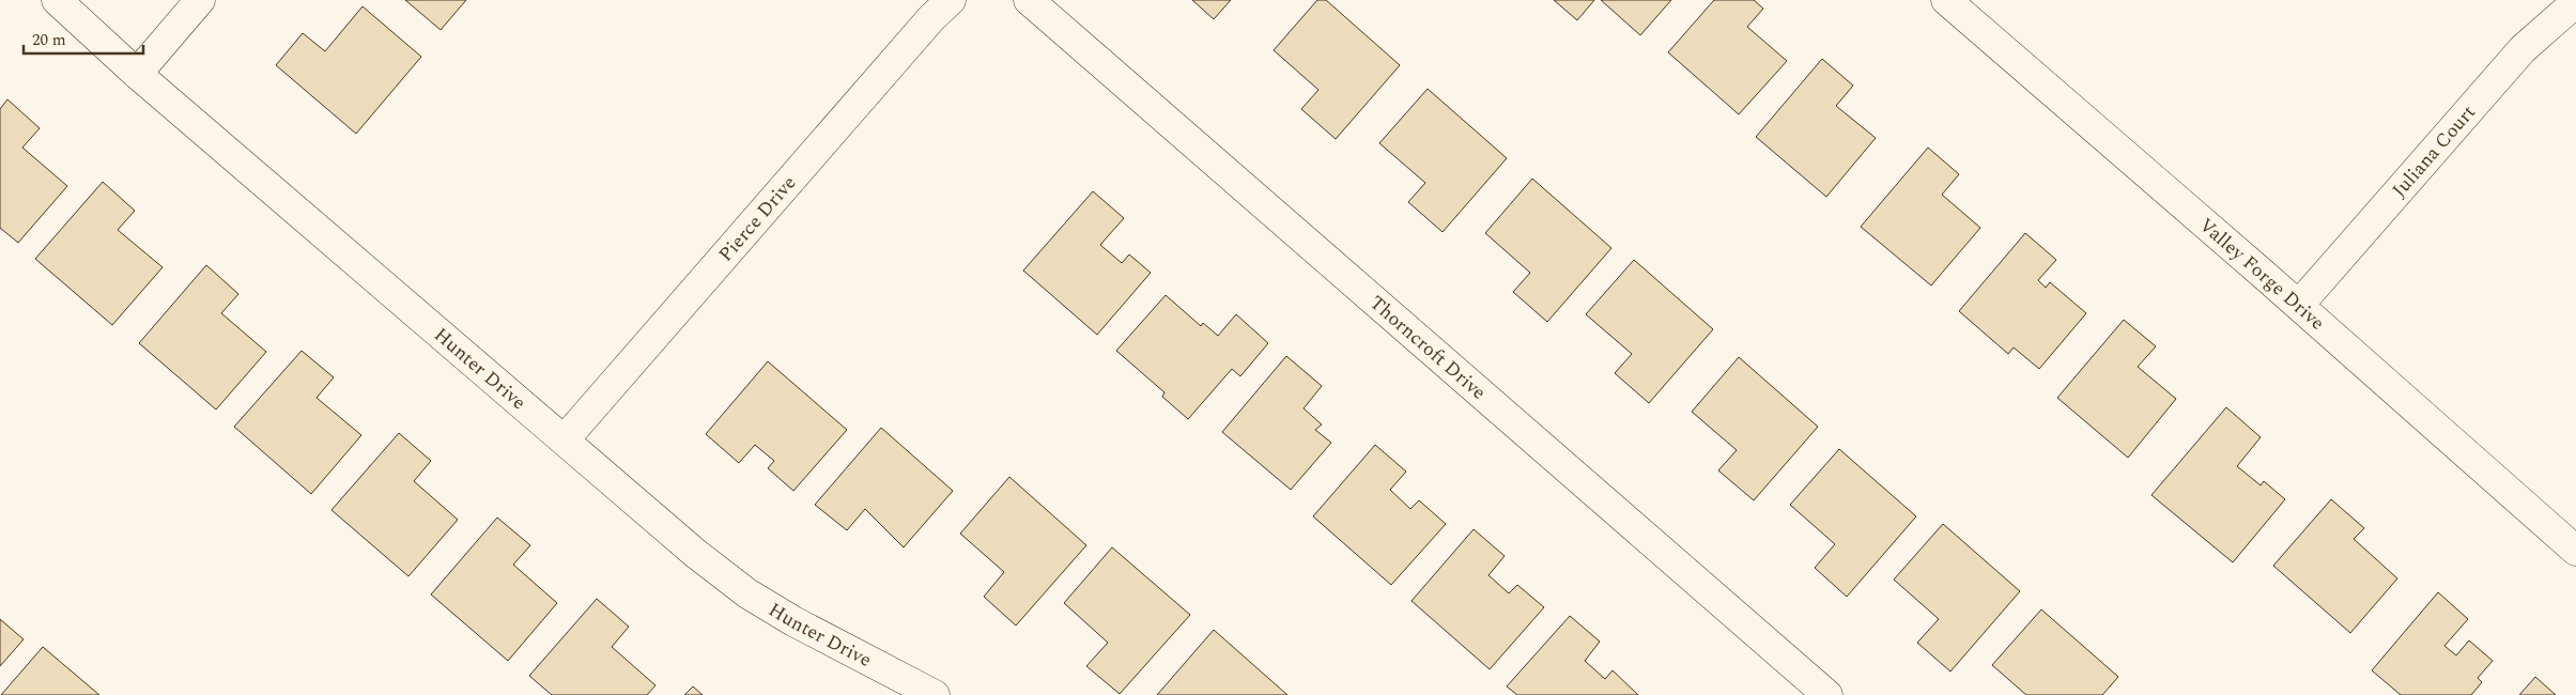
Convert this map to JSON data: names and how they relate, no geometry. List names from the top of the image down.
{
  "streets": {
    "street": [
      "Juliana Court",
      "Pierce Drive",
      "Valley Forge Drive",
      "Thorncroft Drive",
      "Hunter Drive"
    ]
  },
  "crossings": [
    ["Juliana Court", "Valley Forge Drive"],
    ["Pierce Drive", "Hunter Drive"]
  ],
  "scale_bar": "20 m"
}
